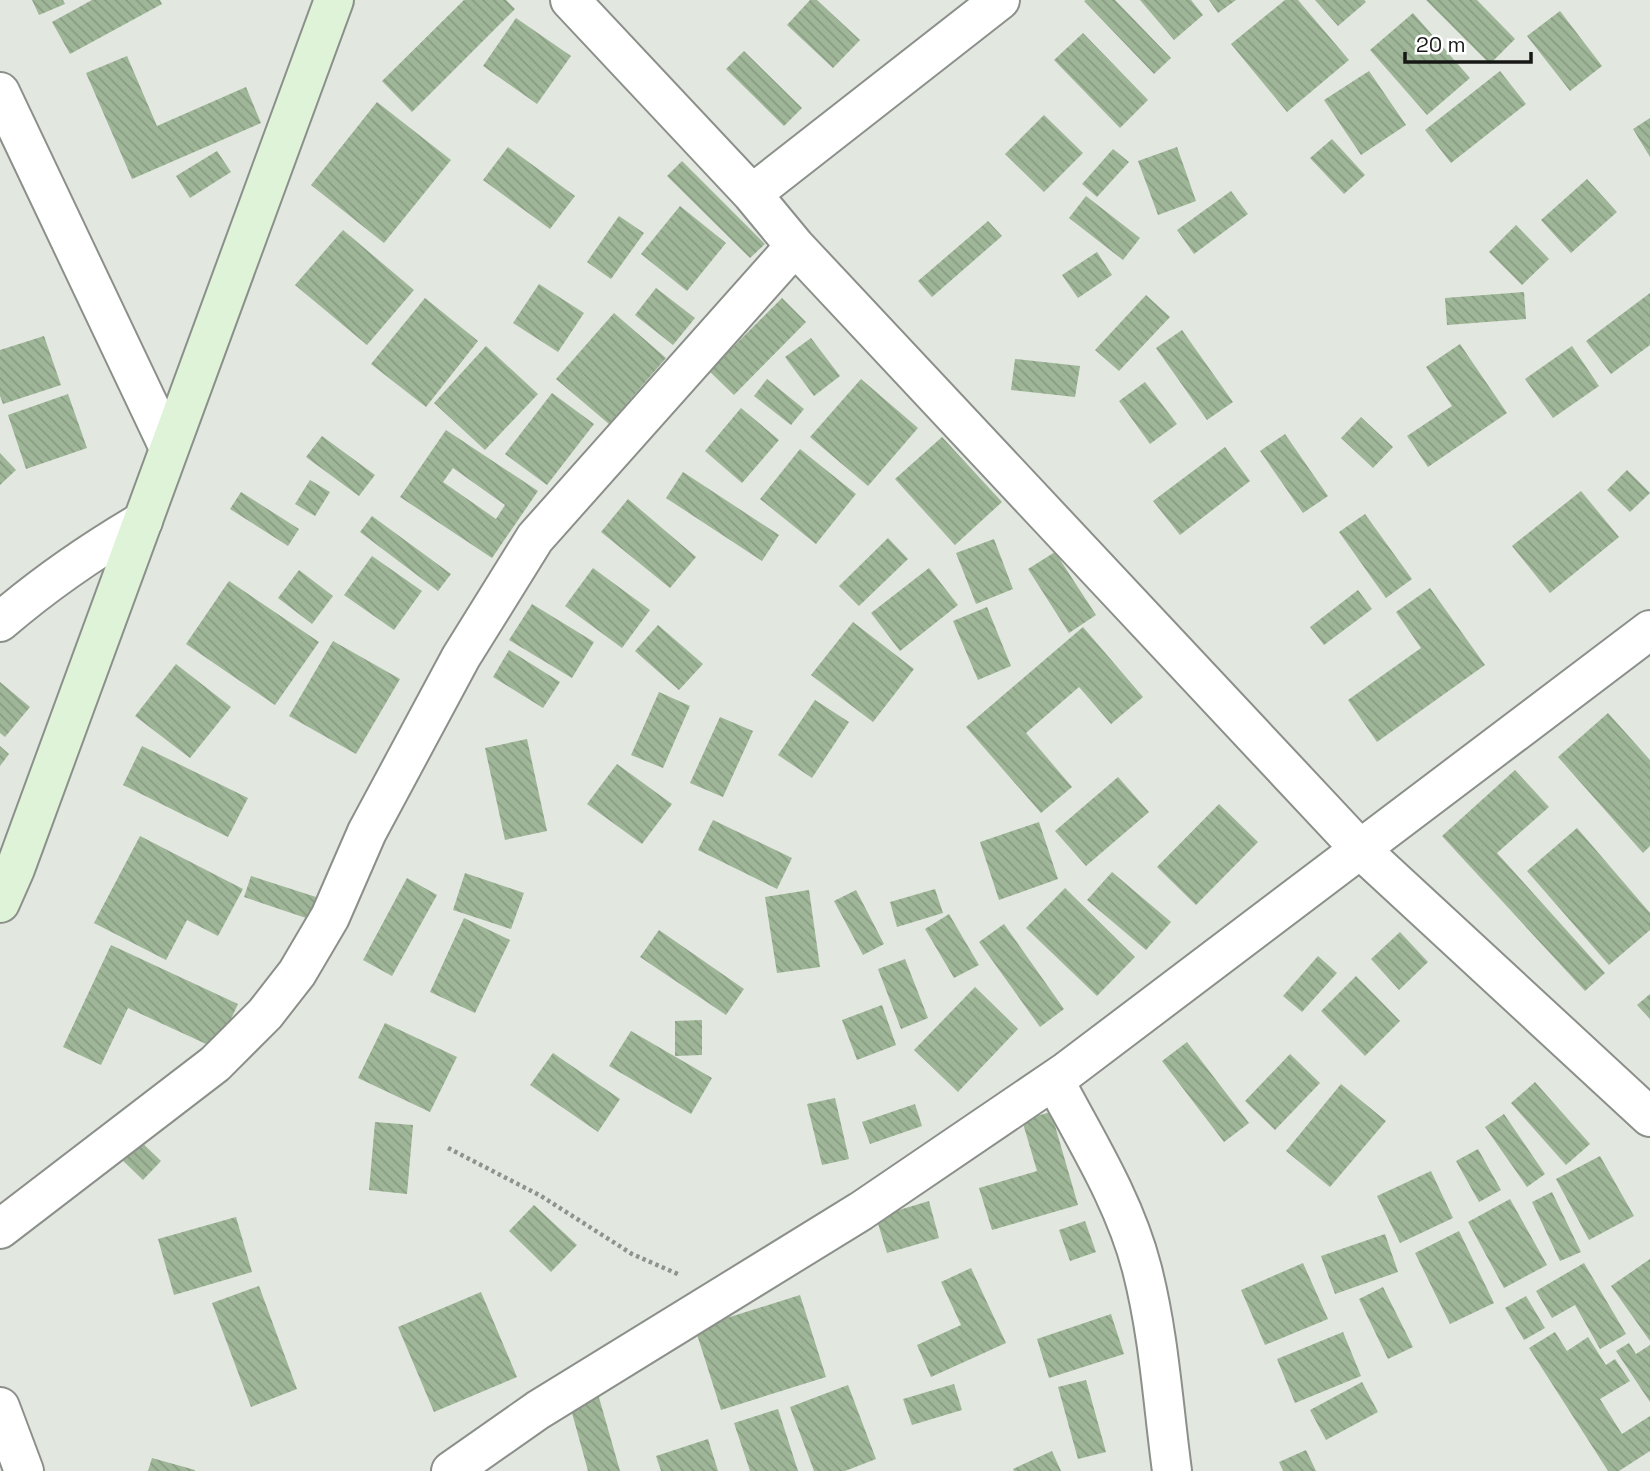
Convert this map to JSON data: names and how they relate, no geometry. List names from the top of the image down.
{
  "scale_bar": "20 m"
}
